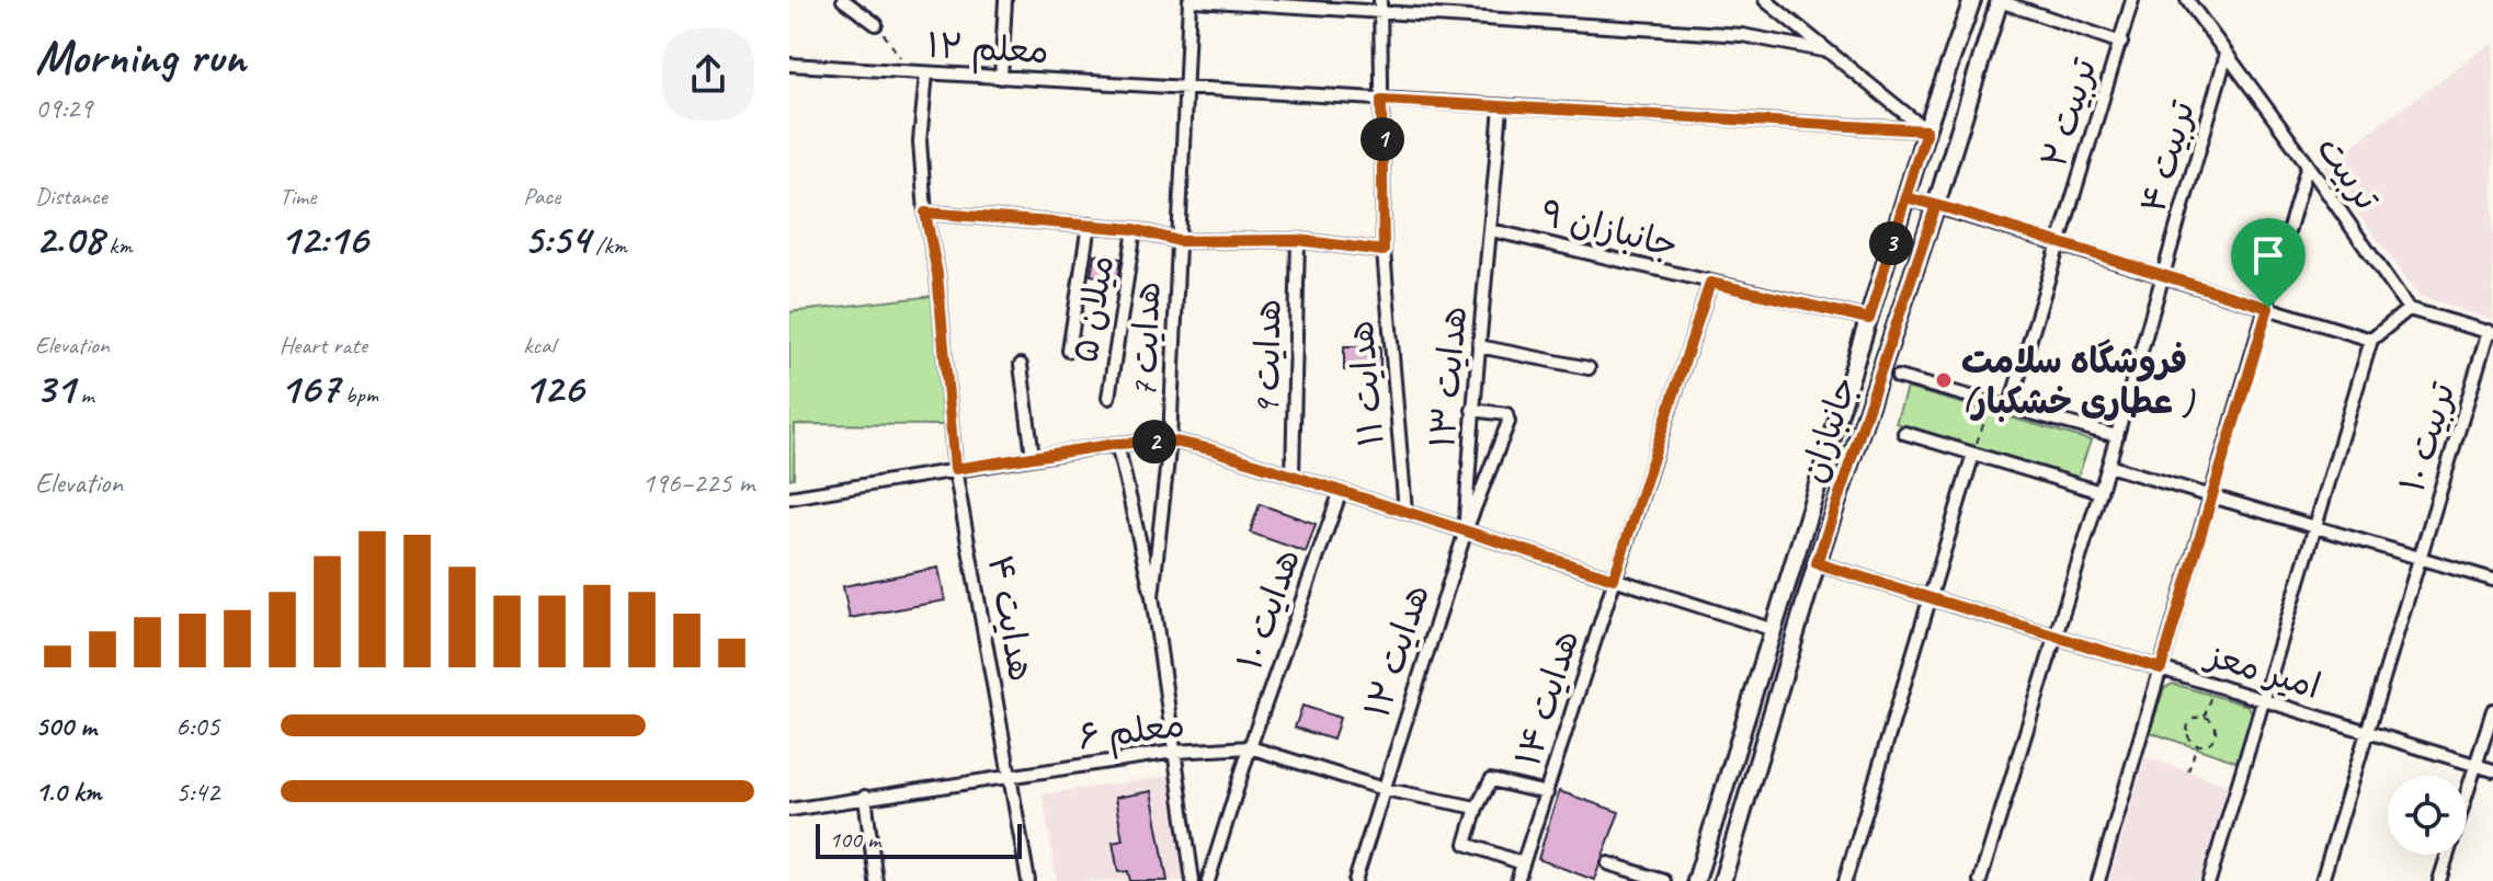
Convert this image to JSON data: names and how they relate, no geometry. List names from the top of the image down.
{
  "streets": {
    "main road": ["جانبازان"],
    "street": [
      "معلم ۱۲",
      "تربیت ۲",
      "تربیت ۴",
      "تربیت",
      "جانبازان ۹",
      "میلان ۵",
      "هدایت 7",
      "هدایت 9",
      "هدایت ۱۳",
      "هدایت ۱۱",
      "تربیت ۱۰",
      "هدایت ۱۰",
      "هدایت ۴",
      "هدایت ۱۲",
      "امیر معز",
      "هدایت ۱۴",
      "معلم ۶"
    ]
  },
  "crossings": [
    ["معلم ۱۲", "هدایت 7"],
    ["معلم ۱۲", "هدایت ۱۳"],
    ["معلم ۱۲", "هدایت ۱۱"],
    ["معلم ۱۲", "جانبازان"],
    ["معلم ۱۲", "هدایت ۴"],
    ["تربیت ۴", "تربیت"],
    ["تربیت ۴", "امیر معز"],
    ["جانبازان ۹", "هدایت ۱۳"],
    ["جانبازان ۹", "جانبازان"],
    ["جانبازان ۹", "هدایت ۱۴"],
    ["هدایت ۱۳", "هدایت ۱۲"],
    ["جانبازان", "امیر معز"],
    ["تربیت ۱۰", "امیر معز"],
    ["هدایت ۱۰", "معلم ۶"],
    ["هدایت ۴", "معلم ۶"],
    ["هدایت ۱۲", "معلم ۶"]
  ],
  "places": ["فروشگاه سلامت (عطاری خشکبار )"],
  "scale_bar": "100 m",
  "page": {
    "heading": ["Morning run", "09:29"],
    "pins": ["1", "3", "2"],
    "stats": [
      ["Distance", "2.08 km"],
      ["Time", "12:16"],
      ["Pace", "5:54 /km"],
      ["Elevation", "31 m"],
      ["Heart rate", "167 bpm"],
      ["kcal", "126"]
    ],
    "chart": ["Elevation", "196–225 m"],
    "list": [
      {
        "name": "500 m",
        "note": "6:05"
      },
      {
        "name": "1.0 km",
        "note": "5:42"
      }
    ],
    "scale": "100 m"
  }
}
